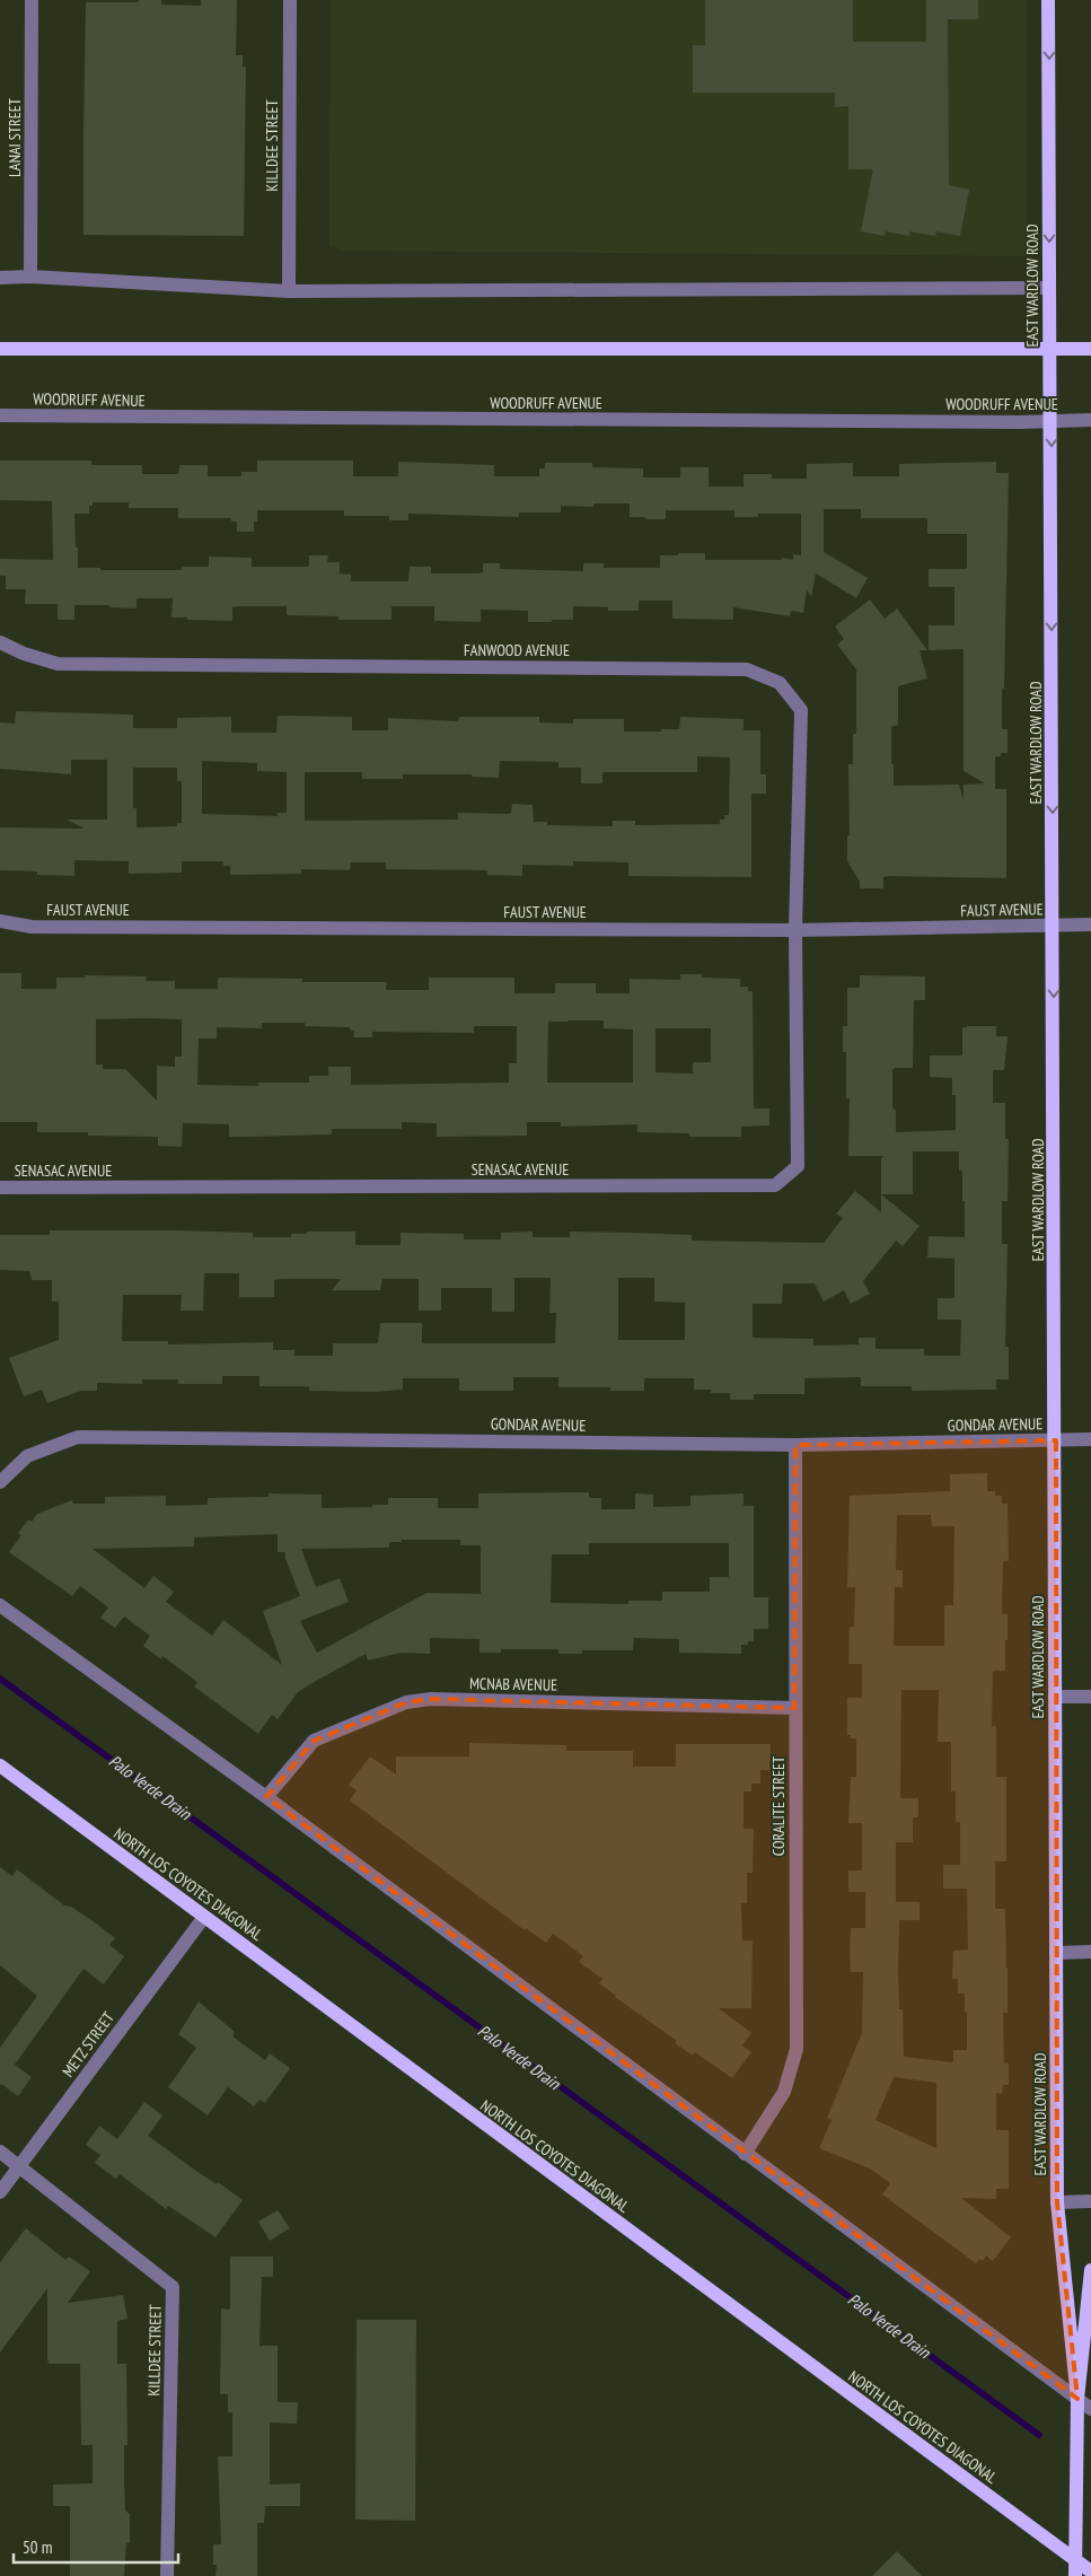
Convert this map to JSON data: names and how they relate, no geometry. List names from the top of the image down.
{
  "streets": {
    "main road": ["EAST WARDLOW ROAD", "NORTH LOS COYOTES DIAGONAL"],
    "street": [
      "LANAI STREET",
      "KILLDEE STREET",
      "WOODRUFF AVENUE",
      "FANWOOD AVENUE",
      "FAUST AVENUE",
      "SENASAC AVENUE",
      "GONDAR AVENUE",
      "MCNAB AVENUE",
      "CORALITE STREET",
      "METZ STREET"
    ]
  },
  "crossings": [
    ["KILLDEE STREET", "METZ STREET"],
    ["EAST WARDLOW ROAD", "WOODRUFF AVENUE"],
    ["EAST WARDLOW ROAD", "FAUST AVENUE"],
    ["EAST WARDLOW ROAD", "GONDAR AVENUE"],
    ["EAST WARDLOW ROAD", "NORTH LOS COYOTES DIAGONAL"],
    ["FANWOOD AVENUE", "FAUST AVENUE"],
    ["FANWOOD AVENUE", "SENASAC AVENUE"],
    ["FAUST AVENUE", "SENASAC AVENUE"],
    ["GONDAR AVENUE", "CORALITE STREET"],
    ["MCNAB AVENUE", "CORALITE STREET"],
    ["NORTH LOS COYOTES DIAGONAL", "METZ STREET"]
  ],
  "one_way": ["EAST WARDLOW ROAD"],
  "water": ["Palo Verde Drain"],
  "scale_bar": "50 m"
}
